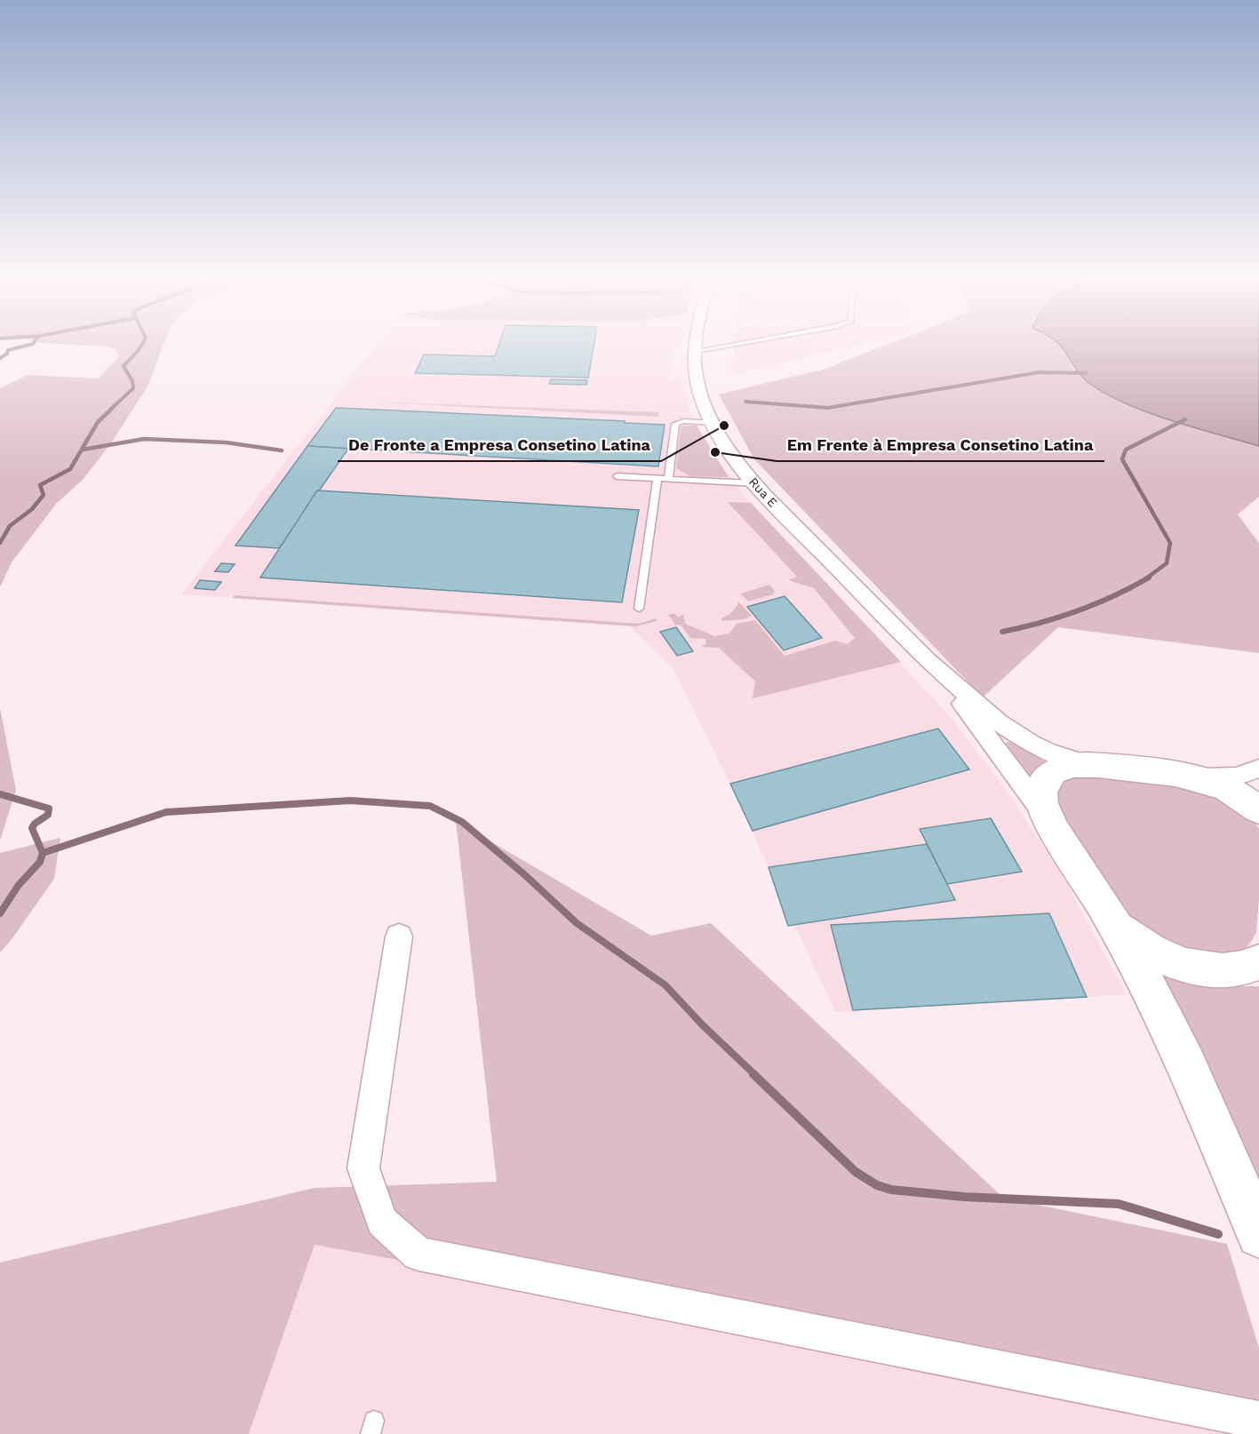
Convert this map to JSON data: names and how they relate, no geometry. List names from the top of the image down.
{
  "streets": {
    "street": ["Rua E"]
  },
  "places": ["De Fronte a Empresa Consetino Latina", "Em Frente à Empresa Consetino Latina"]
}
